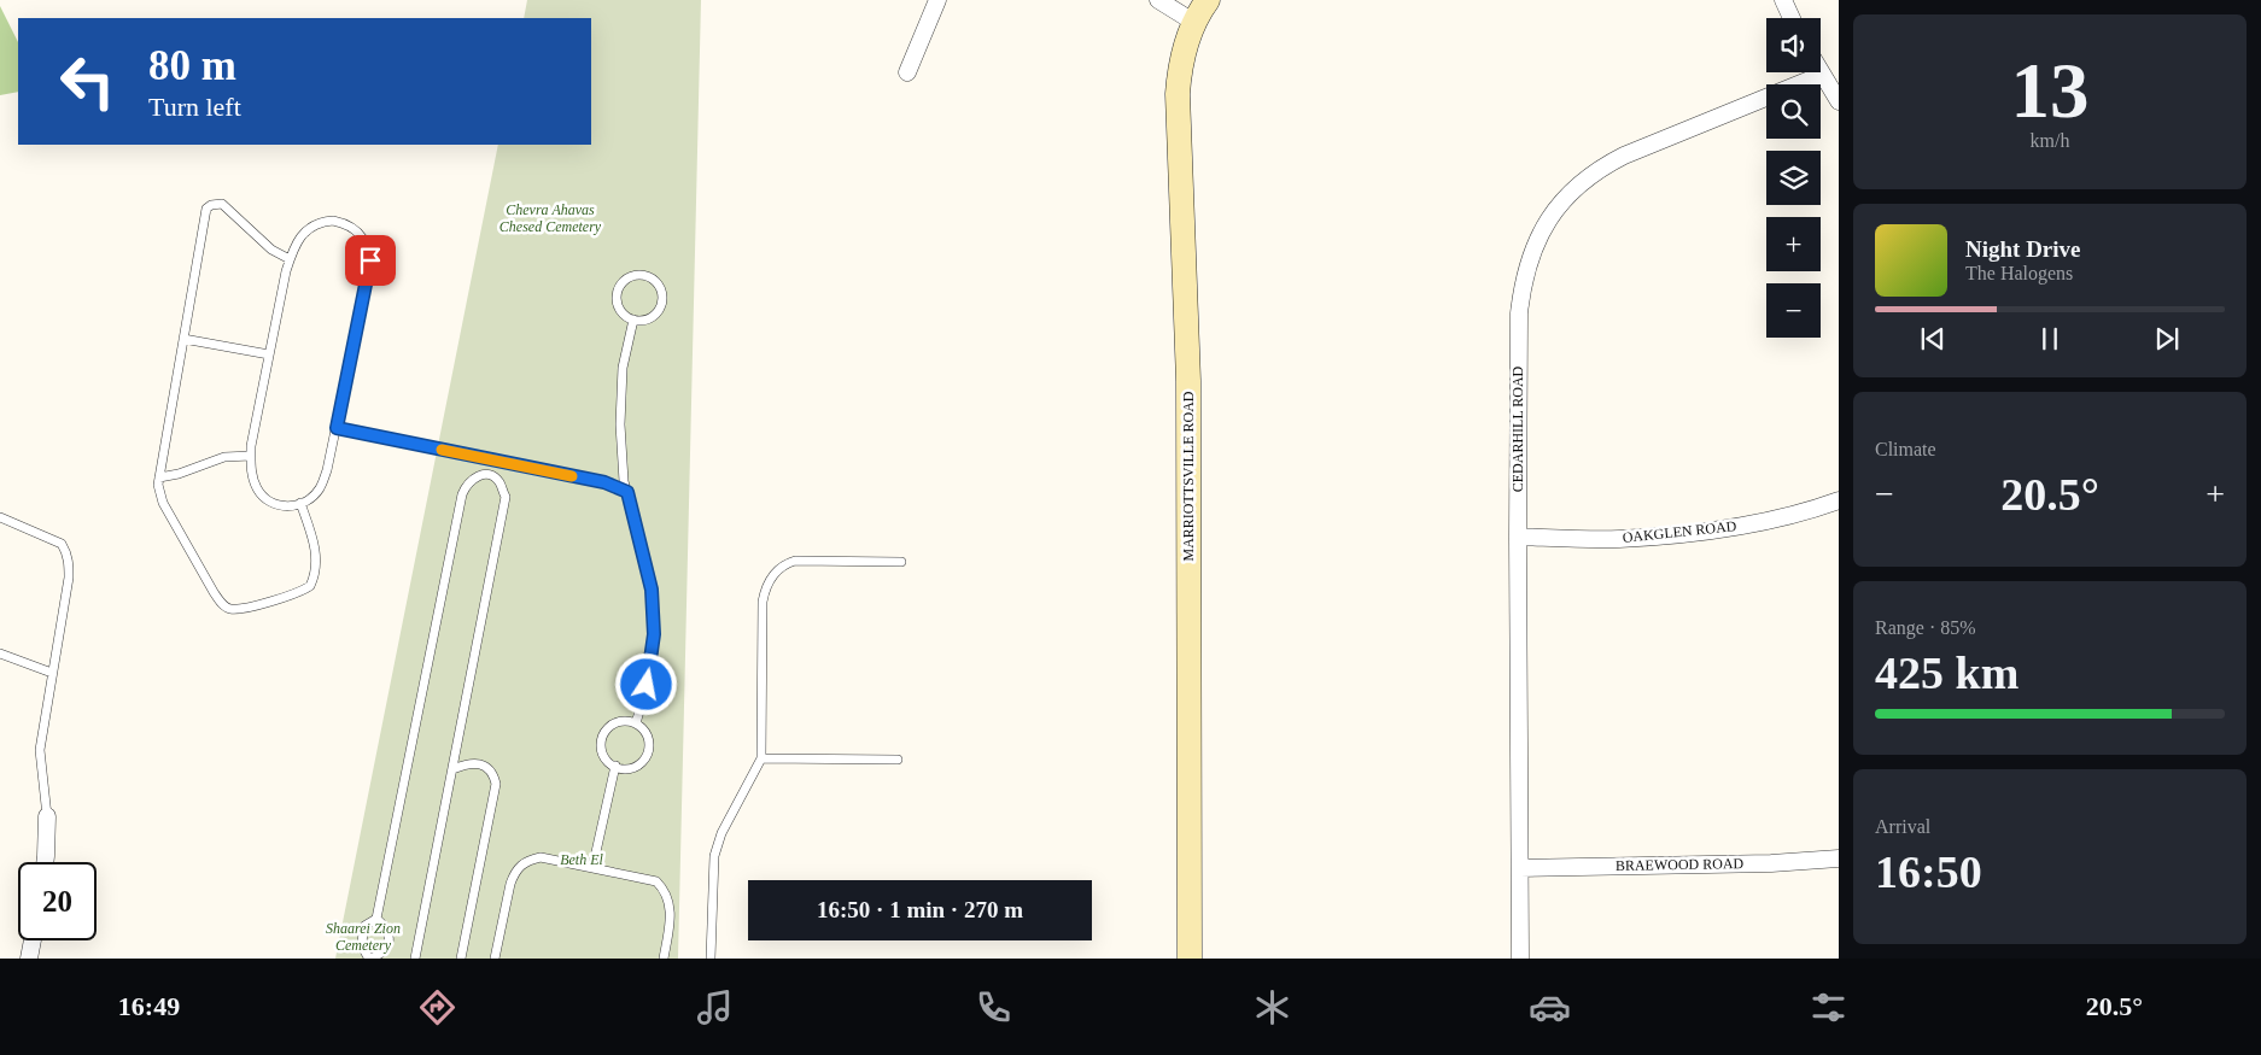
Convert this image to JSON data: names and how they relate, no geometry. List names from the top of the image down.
{
  "streets": {
    "main road": ["MARRIOTTSVILLE ROAD"],
    "street": ["CEDARHILL ROAD", "OAKGLEN ROAD", "BRAEWOOD ROAD"]
  },
  "crossings": [
    ["CEDARHILL ROAD", "OAKGLEN ROAD"],
    ["CEDARHILL ROAD", "BRAEWOOD ROAD"]
  ],
  "parks": ["Chevra Ahavas Chesed Cemetery", "Beth El", "Shaarei Zion Cemetery"],
  "page": {
    "tile": [
      ["13", "km/h"],
      "Climate",
      ["Range · 85%", "425 km"],
      ["Arrival", "16:50"]
    ],
    "map_buttons": ["+", "−"],
    "turn": ["80 m", "Turn left"],
    "song": ["Night Drive", "The Halogens"],
    "heat": ["−", "20.5°", "+"],
    "limit": "20",
    "trip": "16:50 · 1 min · 270 m",
    "tabs": ["16:49", "20.5°"]
  }
}
